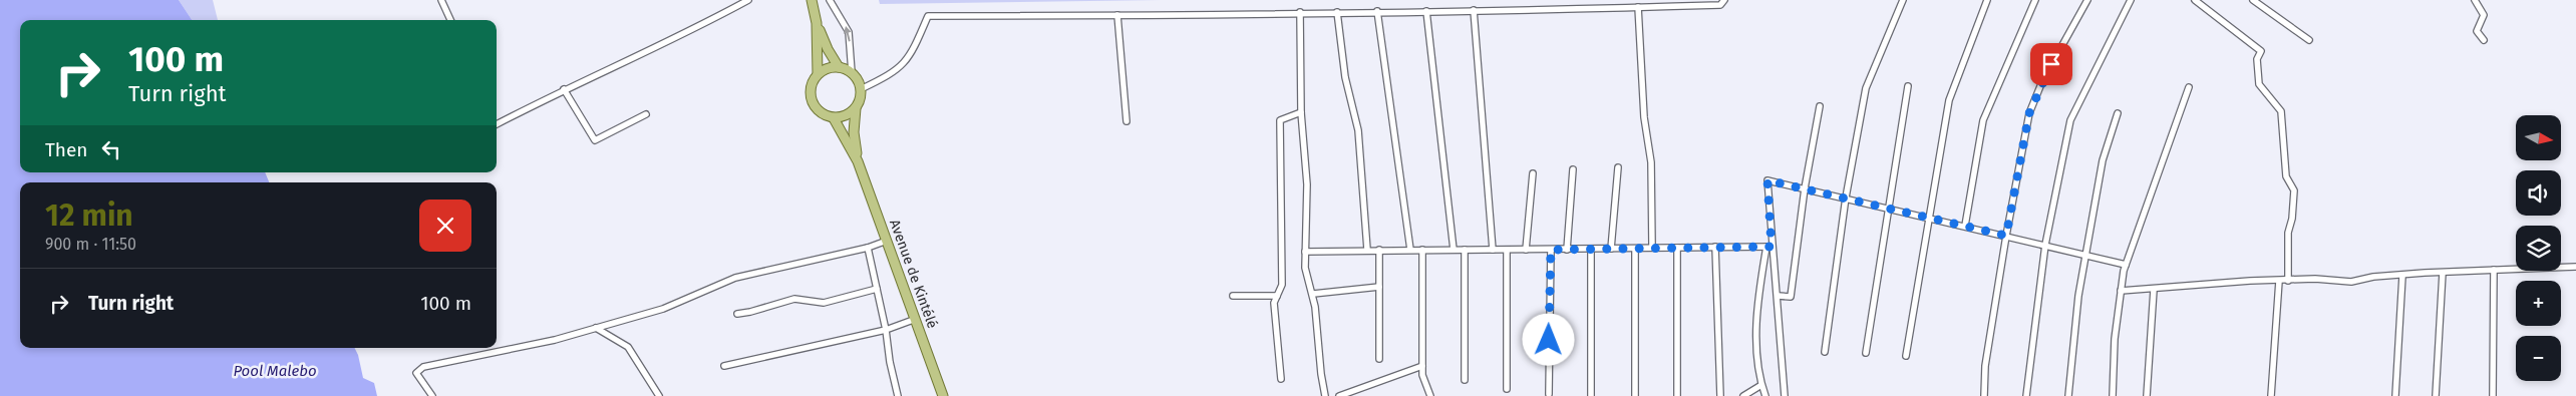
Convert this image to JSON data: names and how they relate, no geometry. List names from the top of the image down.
{
  "streets": {
    "main road": ["Avenue de Kintélé"]
  },
  "water": ["Pool Malebo"],
  "north": "right",
  "page": {
    "turn": ["100 m", "Turn right"],
    "map_buttons": ["+", "−"],
    "then": "Then",
    "heading": ["12 min", "900 m · 11:50"],
    "list": [
      {
        "name": "Turn right",
        "value": "100 m"
      }
    ]
  }
}
